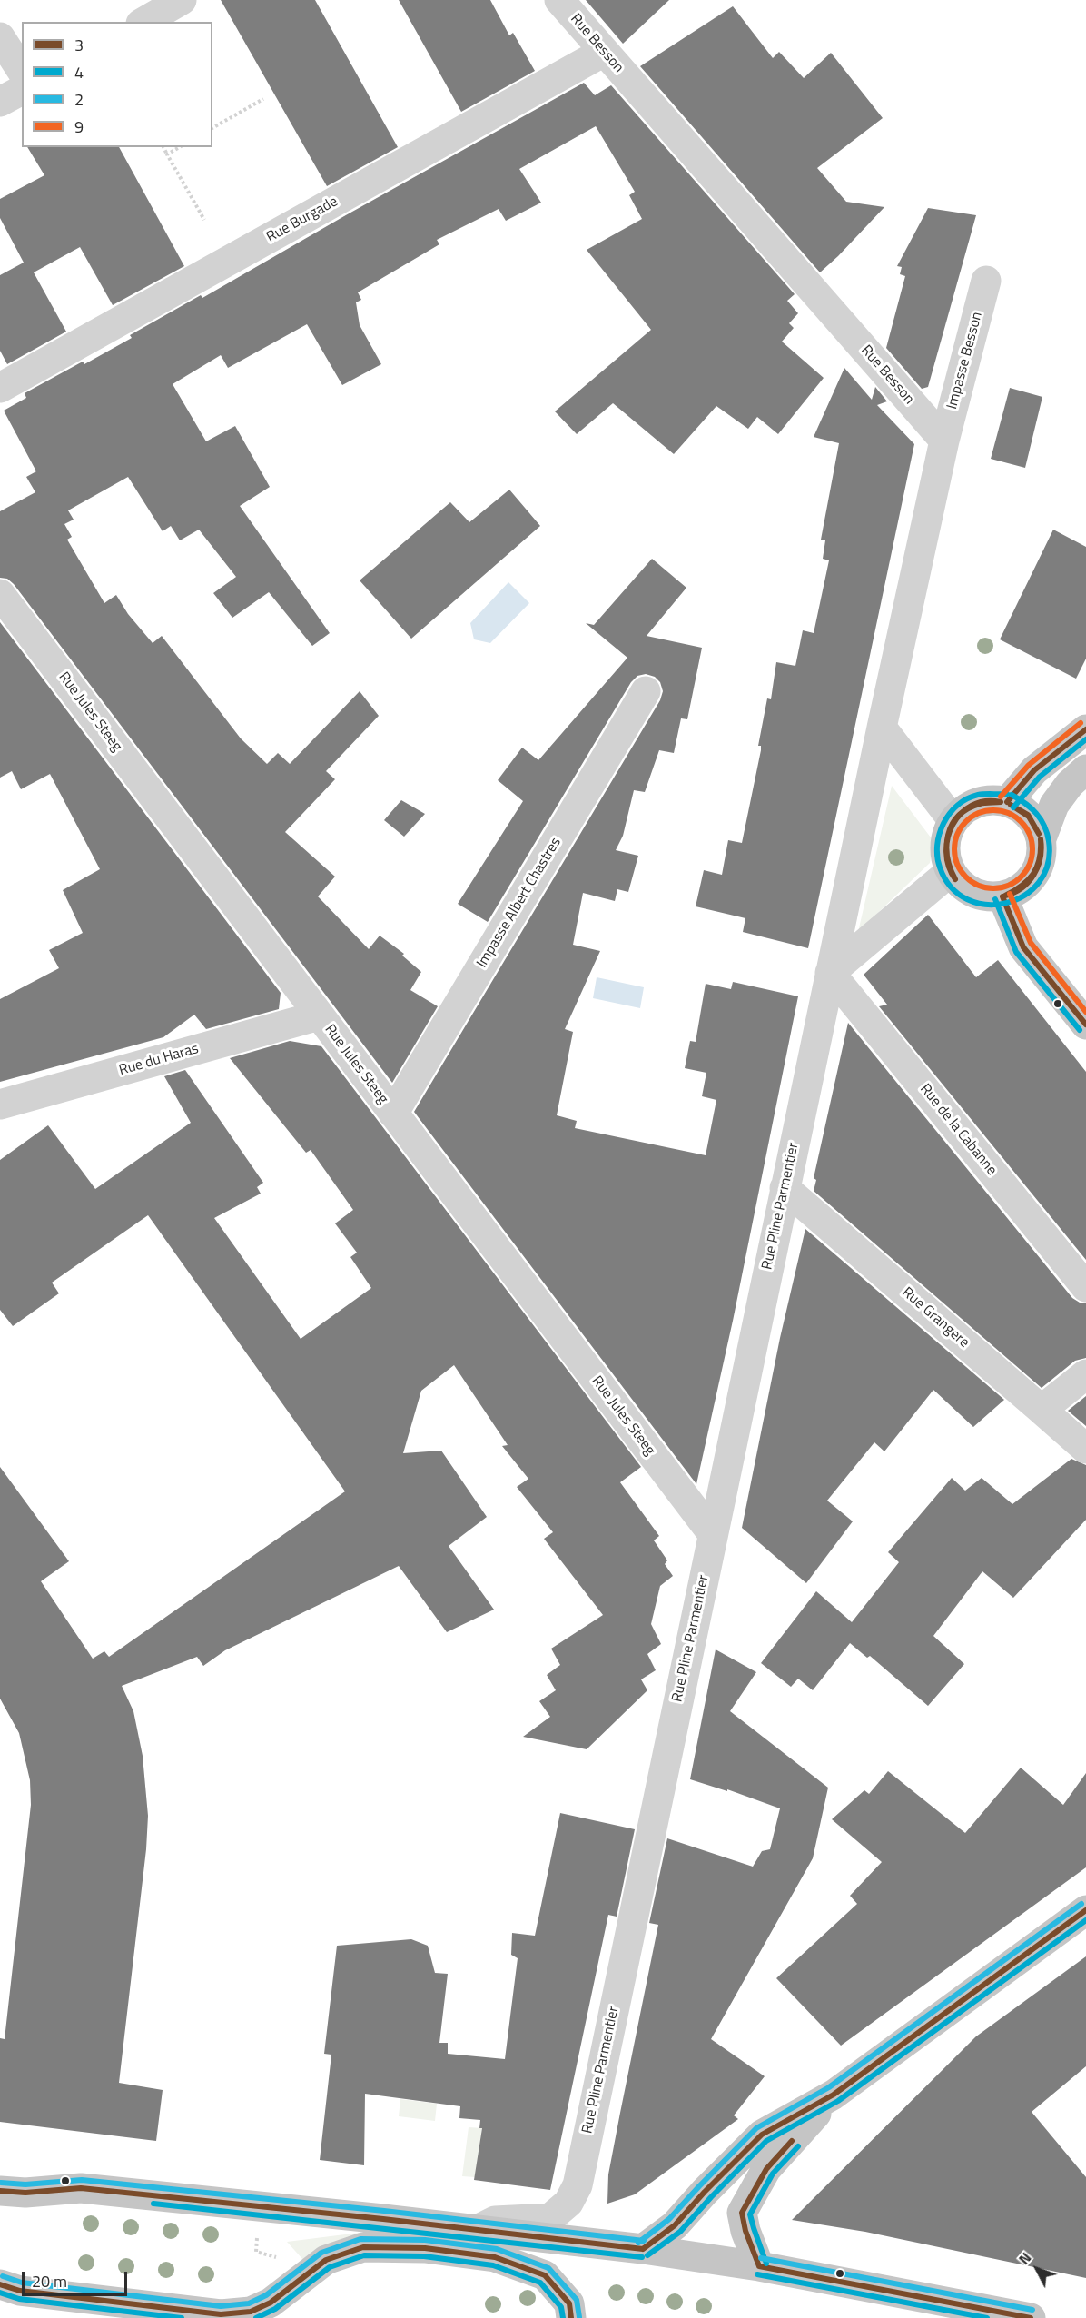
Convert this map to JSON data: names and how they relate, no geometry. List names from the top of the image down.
{
  "streets": {
    "street": [
      "Rue Besson",
      "Rue Burgade",
      "Impasse Besson",
      "Rue Jules Steeg",
      "Impasse Albert Chastres",
      "Rue du Haras",
      "Rue de la Cabanne",
      "Rue Pline Parmentier",
      "Rue Grangere"
    ]
  },
  "crossings": [
    ["Rue Besson", "Rue Burgade"],
    ["Rue Besson", "Impasse Besson"],
    ["Rue Jules Steeg", "Impasse Albert Chastres"],
    ["Rue Jules Steeg", "Rue du Haras"],
    ["Rue Jules Steeg", "Rue Pline Parmentier"],
    ["Rue de la Cabanne", "Rue Pline Parmentier"],
    ["Rue Pline Parmentier", "Rue Grangere"]
  ],
  "lines": [
    "transit line 9",
    "transit line 3",
    "transit line 4",
    "transit line 2"
  ],
  "legend": [
    "3",
    "4",
    "2",
    "9"
  ],
  "scale_bar": "20 m",
  "north": "top left"
}
